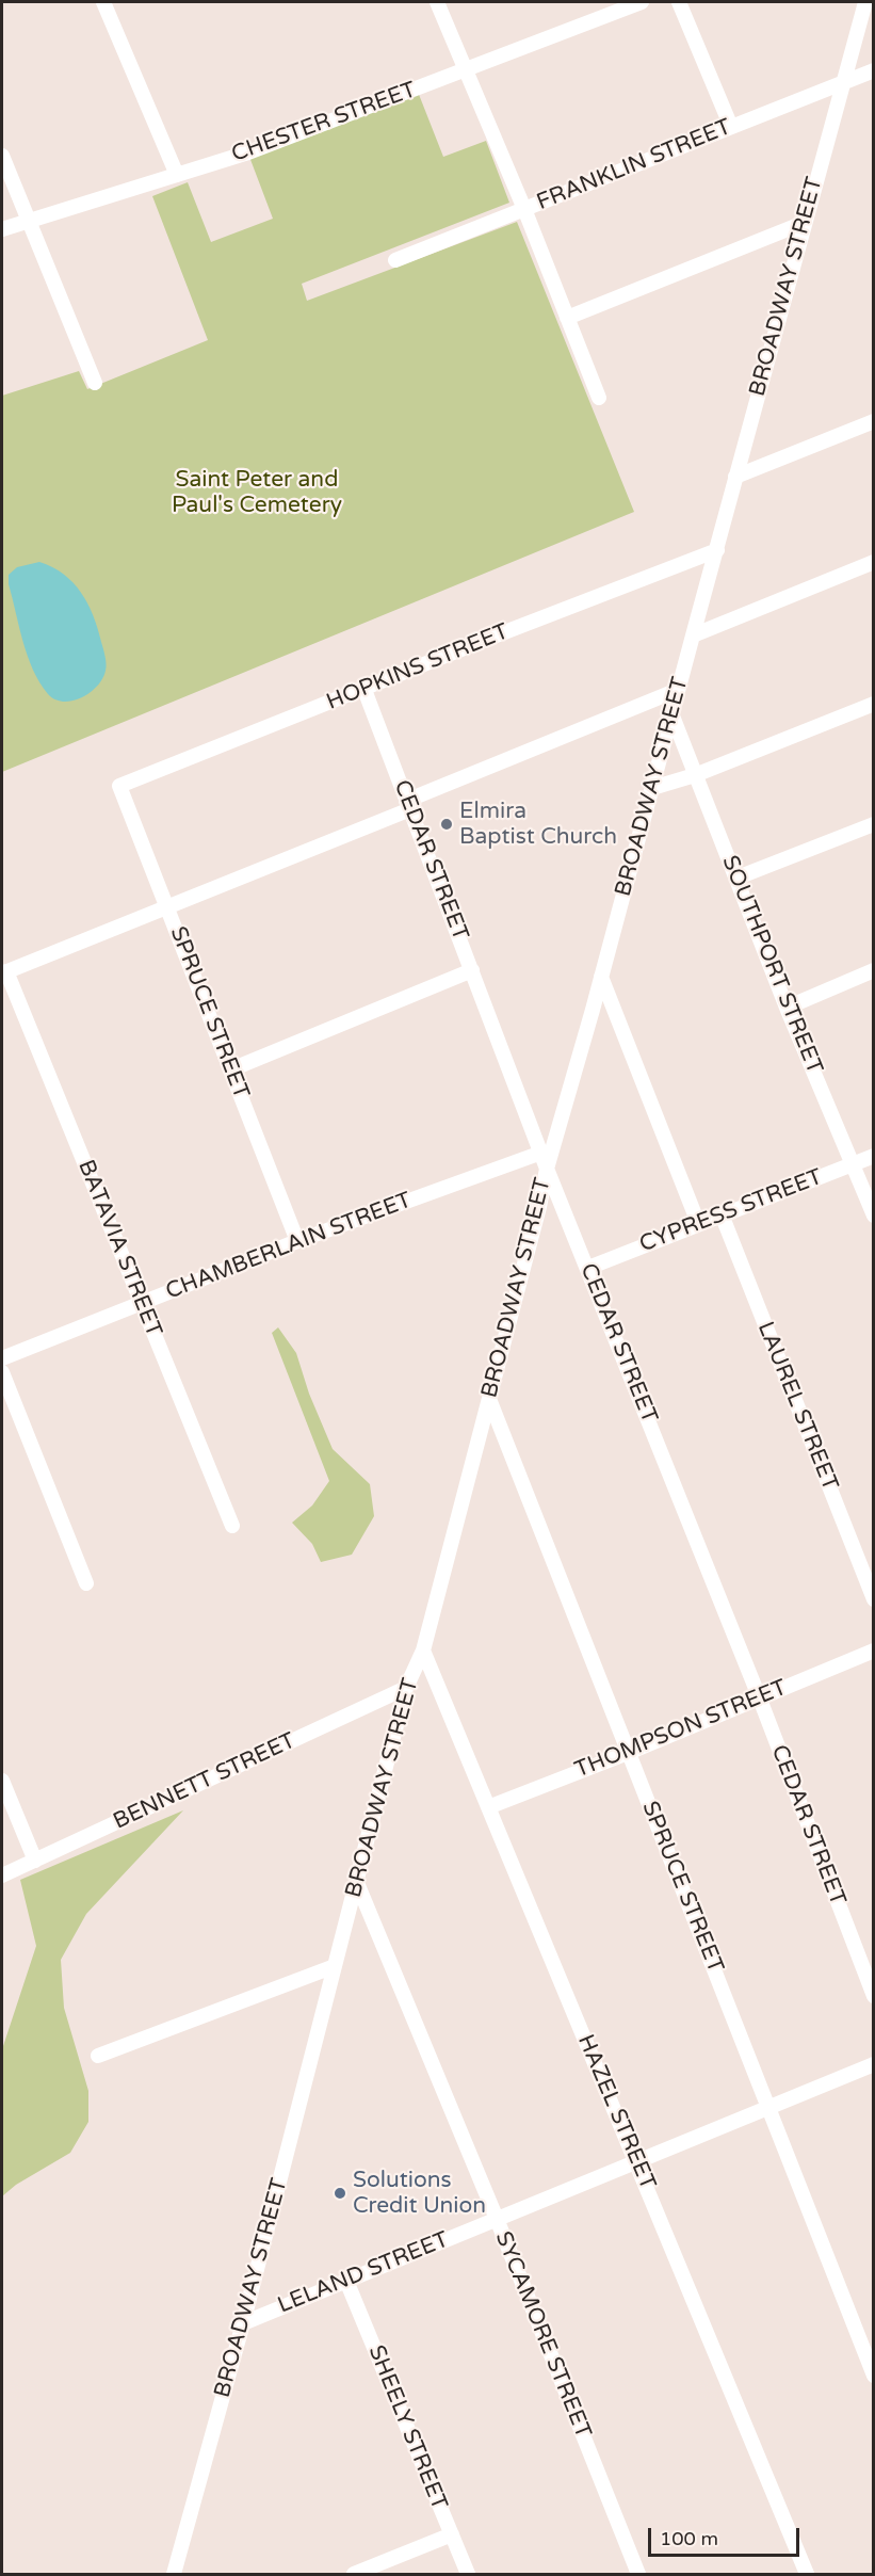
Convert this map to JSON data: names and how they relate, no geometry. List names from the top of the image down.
{
  "streets": {
    "street": [
      "CHESTER STREET",
      "FRANKLIN STREET",
      "BROADWAY STREET",
      "HOPKINS STREET",
      "CEDAR STREET",
      "SOUTHPORT STREET",
      "SPRUCE STREET",
      "CYPRESS STREET",
      "CHAMBERLAIN STREET",
      "BATAVIA STREET",
      "LAUREL STREET",
      "THOMPSON STREET",
      "BENNETT STREET",
      "HAZEL STREET",
      "LELAND STREET",
      "SYCAMORE STREET",
      "SHEELY STREET"
    ]
  },
  "crossings": [
    ["FRANKLIN STREET", "BROADWAY STREET"],
    ["BROADWAY STREET", "HOPKINS STREET"],
    ["BROADWAY STREET", "CEDAR STREET"],
    ["BROADWAY STREET", "SOUTHPORT STREET"],
    ["BROADWAY STREET", "SPRUCE STREET"],
    ["BROADWAY STREET", "BENNETT STREET"],
    ["BROADWAY STREET", "HAZEL STREET"],
    ["BROADWAY STREET", "LELAND STREET"],
    ["BROADWAY STREET", "SYCAMORE STREET"],
    ["HOPKINS STREET", "CEDAR STREET"],
    ["HOPKINS STREET", "SPRUCE STREET"],
    ["CEDAR STREET", "CYPRESS STREET"],
    ["CEDAR STREET", "CHAMBERLAIN STREET"],
    ["CEDAR STREET", "THOMPSON STREET"],
    ["SOUTHPORT STREET", "CYPRESS STREET"],
    ["SPRUCE STREET", "CHAMBERLAIN STREET"],
    ["SPRUCE STREET", "THOMPSON STREET"],
    ["SPRUCE STREET", "LELAND STREET"],
    ["CYPRESS STREET", "LAUREL STREET"],
    ["CHAMBERLAIN STREET", "BATAVIA STREET"],
    ["THOMPSON STREET", "HAZEL STREET"],
    ["HAZEL STREET", "LELAND STREET"],
    ["LELAND STREET", "SYCAMORE STREET"],
    ["LELAND STREET", "SHEELY STREET"]
  ],
  "parks": ["Saint Peter and Paul's Cemetery"],
  "places": ["Elmira Baptist Church", "Solutions Credit Union"],
  "scale_bar": "100 m"
}
